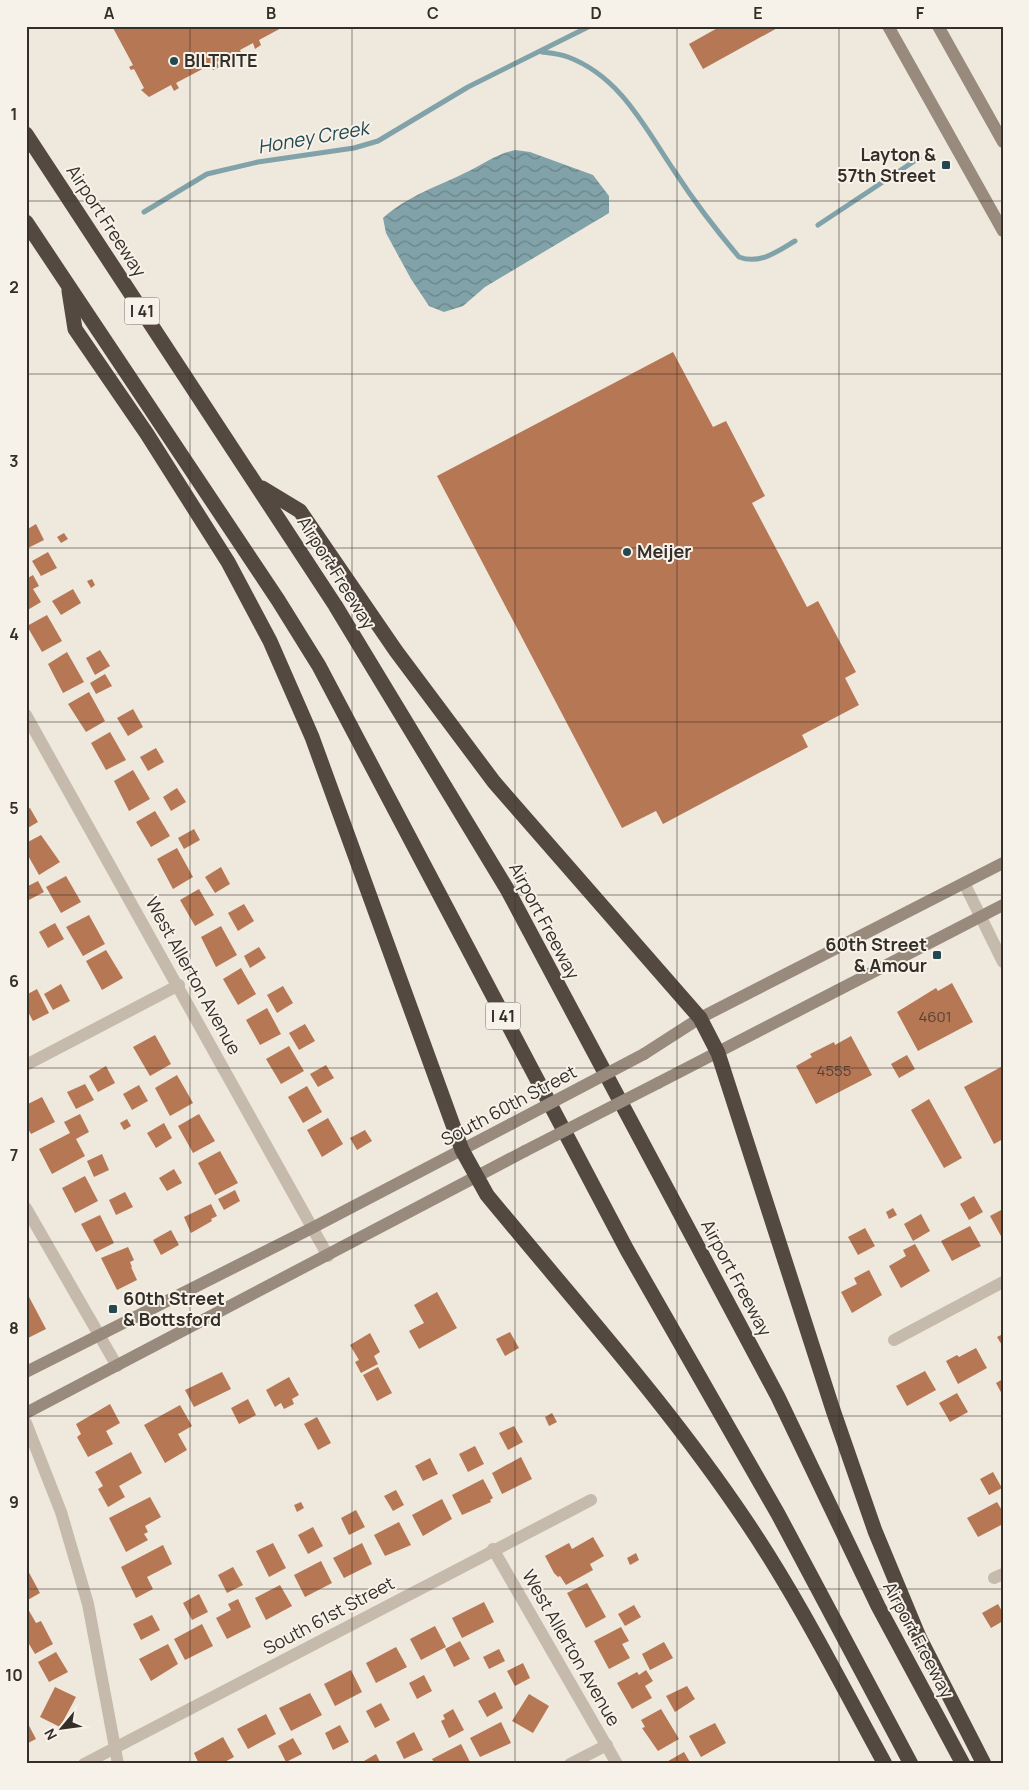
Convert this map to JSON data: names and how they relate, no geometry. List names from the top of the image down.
{
  "streets": {
    "highway": ["Airport Freeway", "I 41"],
    "main road": ["South 60th Street"],
    "street": ["West Allerton Avenue", "South 61st Street"]
  },
  "crossings": [
    ["West Allerton Avenue", "South 60th Street"],
    ["West Allerton Avenue", "South 61st Street"]
  ],
  "water": ["Honey Creek"],
  "places": {
    "other": ["BILTRITE", "Meijer"],
    "transit": ["Layton & 57th Street", "60th Street & Amour", "60th Street & Bottsford"]
  },
  "house_numbers": ["4601", "4555"],
  "north": "bottom left",
  "grid": {
    "columns": [
      "A",
      "B",
      "C",
      "D",
      "E",
      "F"
    ],
    "rows": [
      "1",
      "2",
      "3",
      "4",
      "5",
      "6",
      "7",
      "8",
      "9",
      "10"
    ]
  }
}
